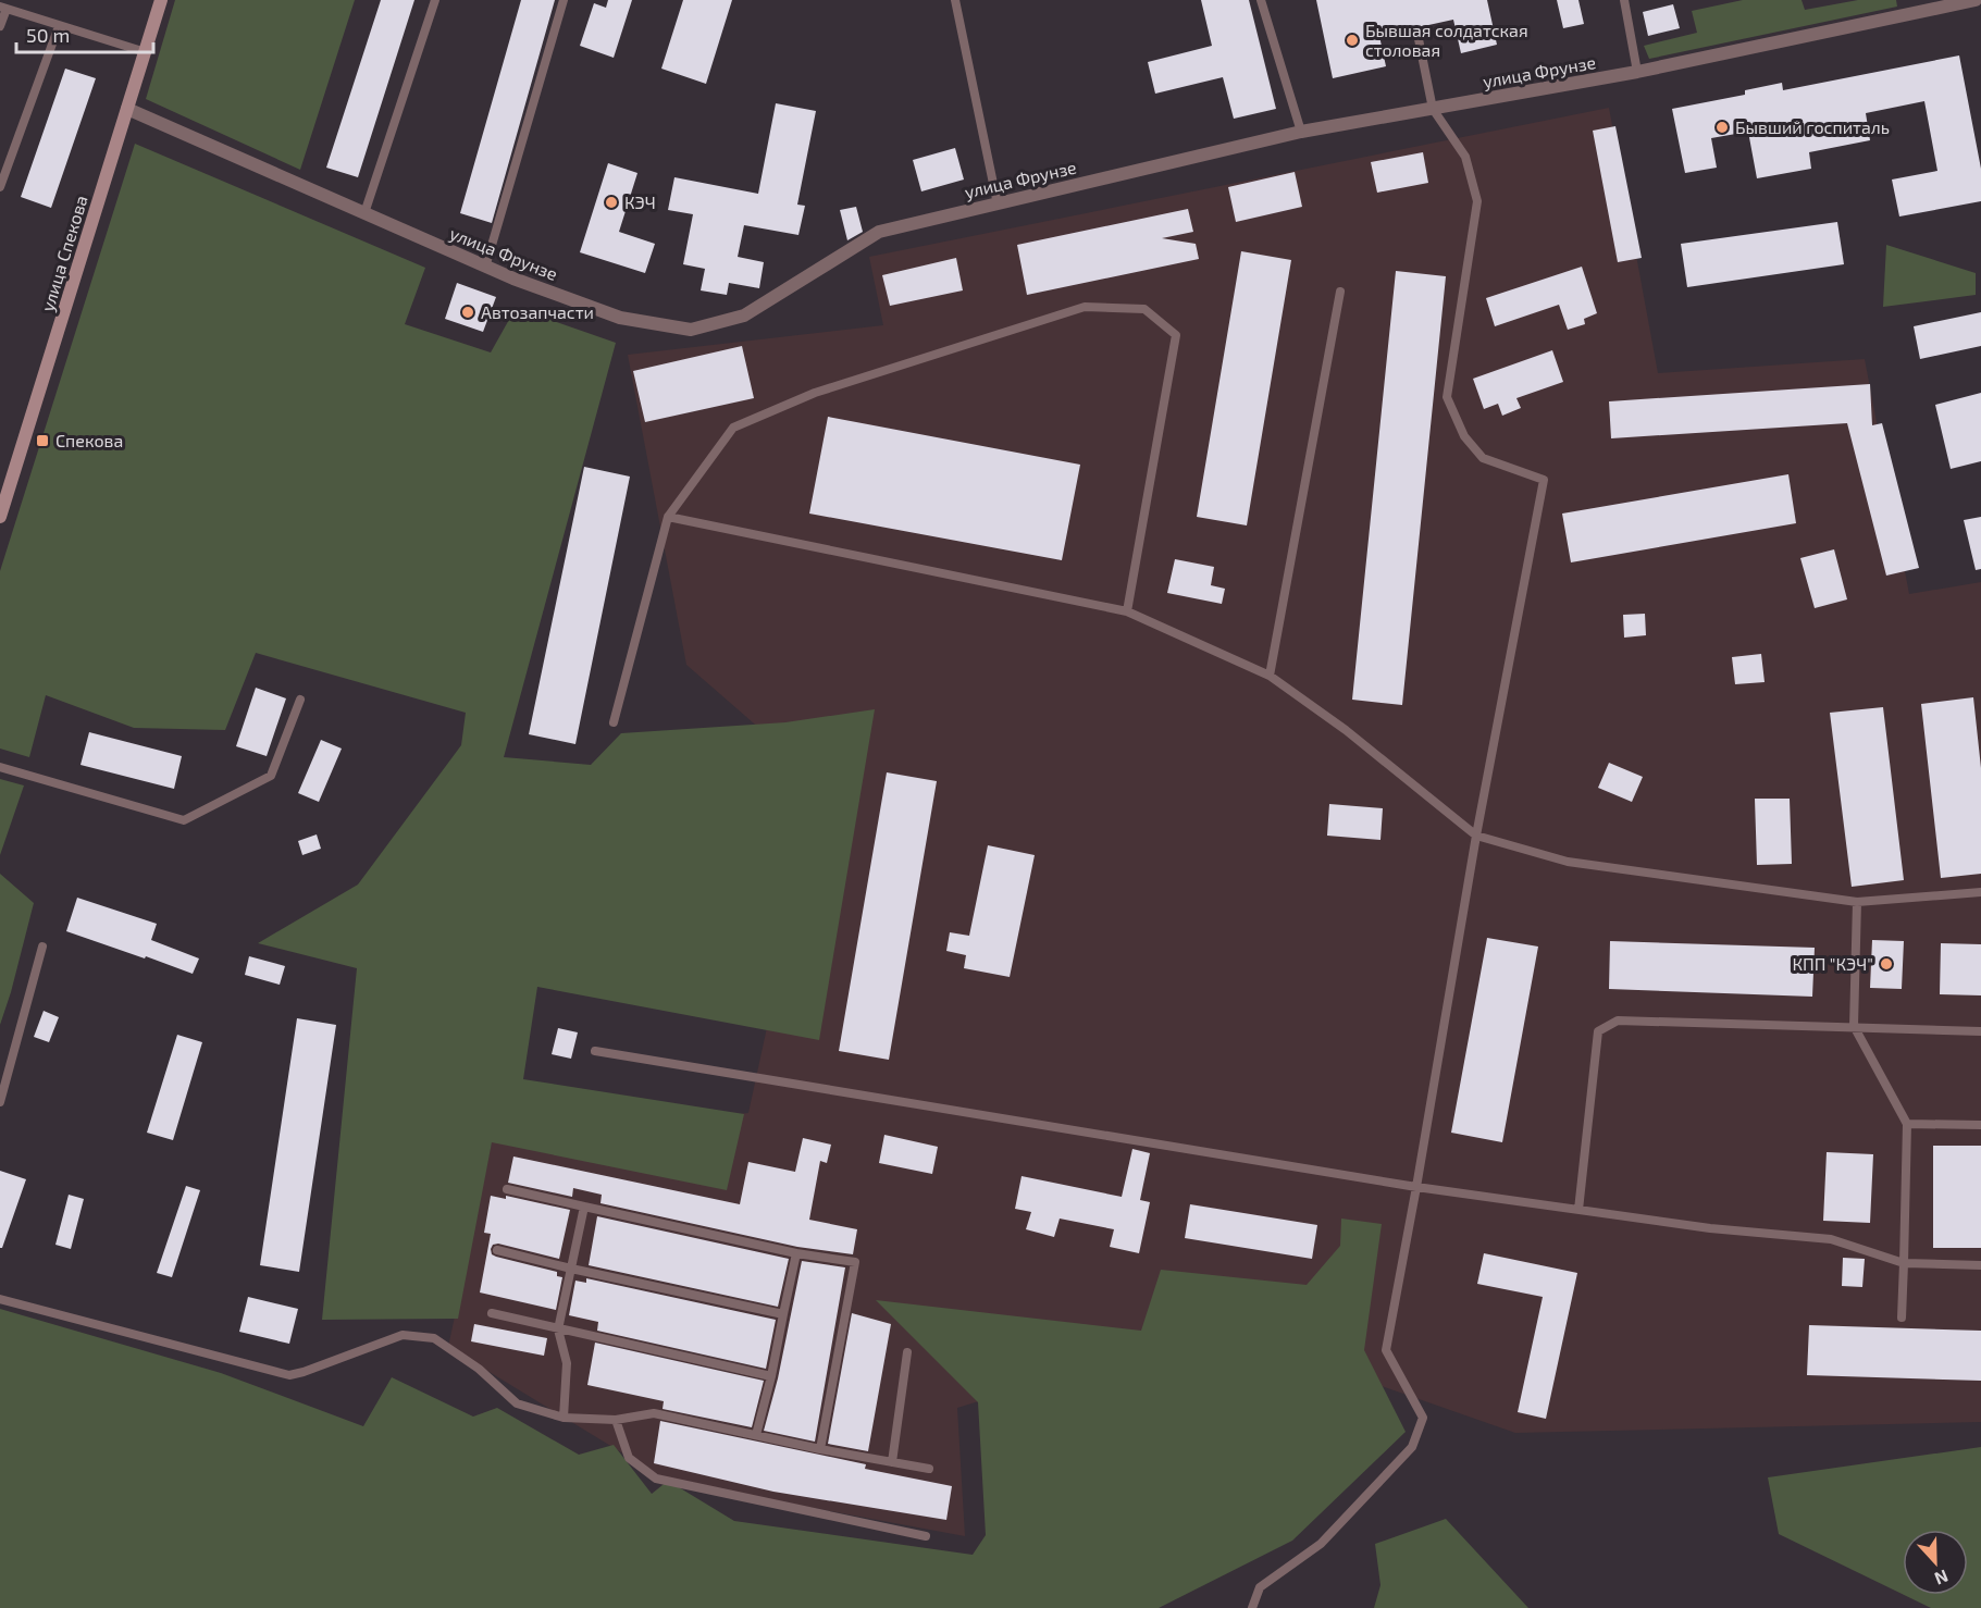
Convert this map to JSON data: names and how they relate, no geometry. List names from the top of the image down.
{
  "streets": {
    "main road": ["улица Спекова"],
    "street": ["улица Фрунзе"]
  },
  "crossings": [
    ["улица Фрунзе", "улица Спекова"]
  ],
  "places": {
    "other": [
      "Бывшая солдатская столовая",
      "Бывший госпиталь",
      "КЭЧ",
      "Автозапчасти",
      "КПП \"КЭЧ\""
    ],
    "transit": ["Спекова"]
  },
  "scale_bar": "50 m",
  "north": "bottom"
}
